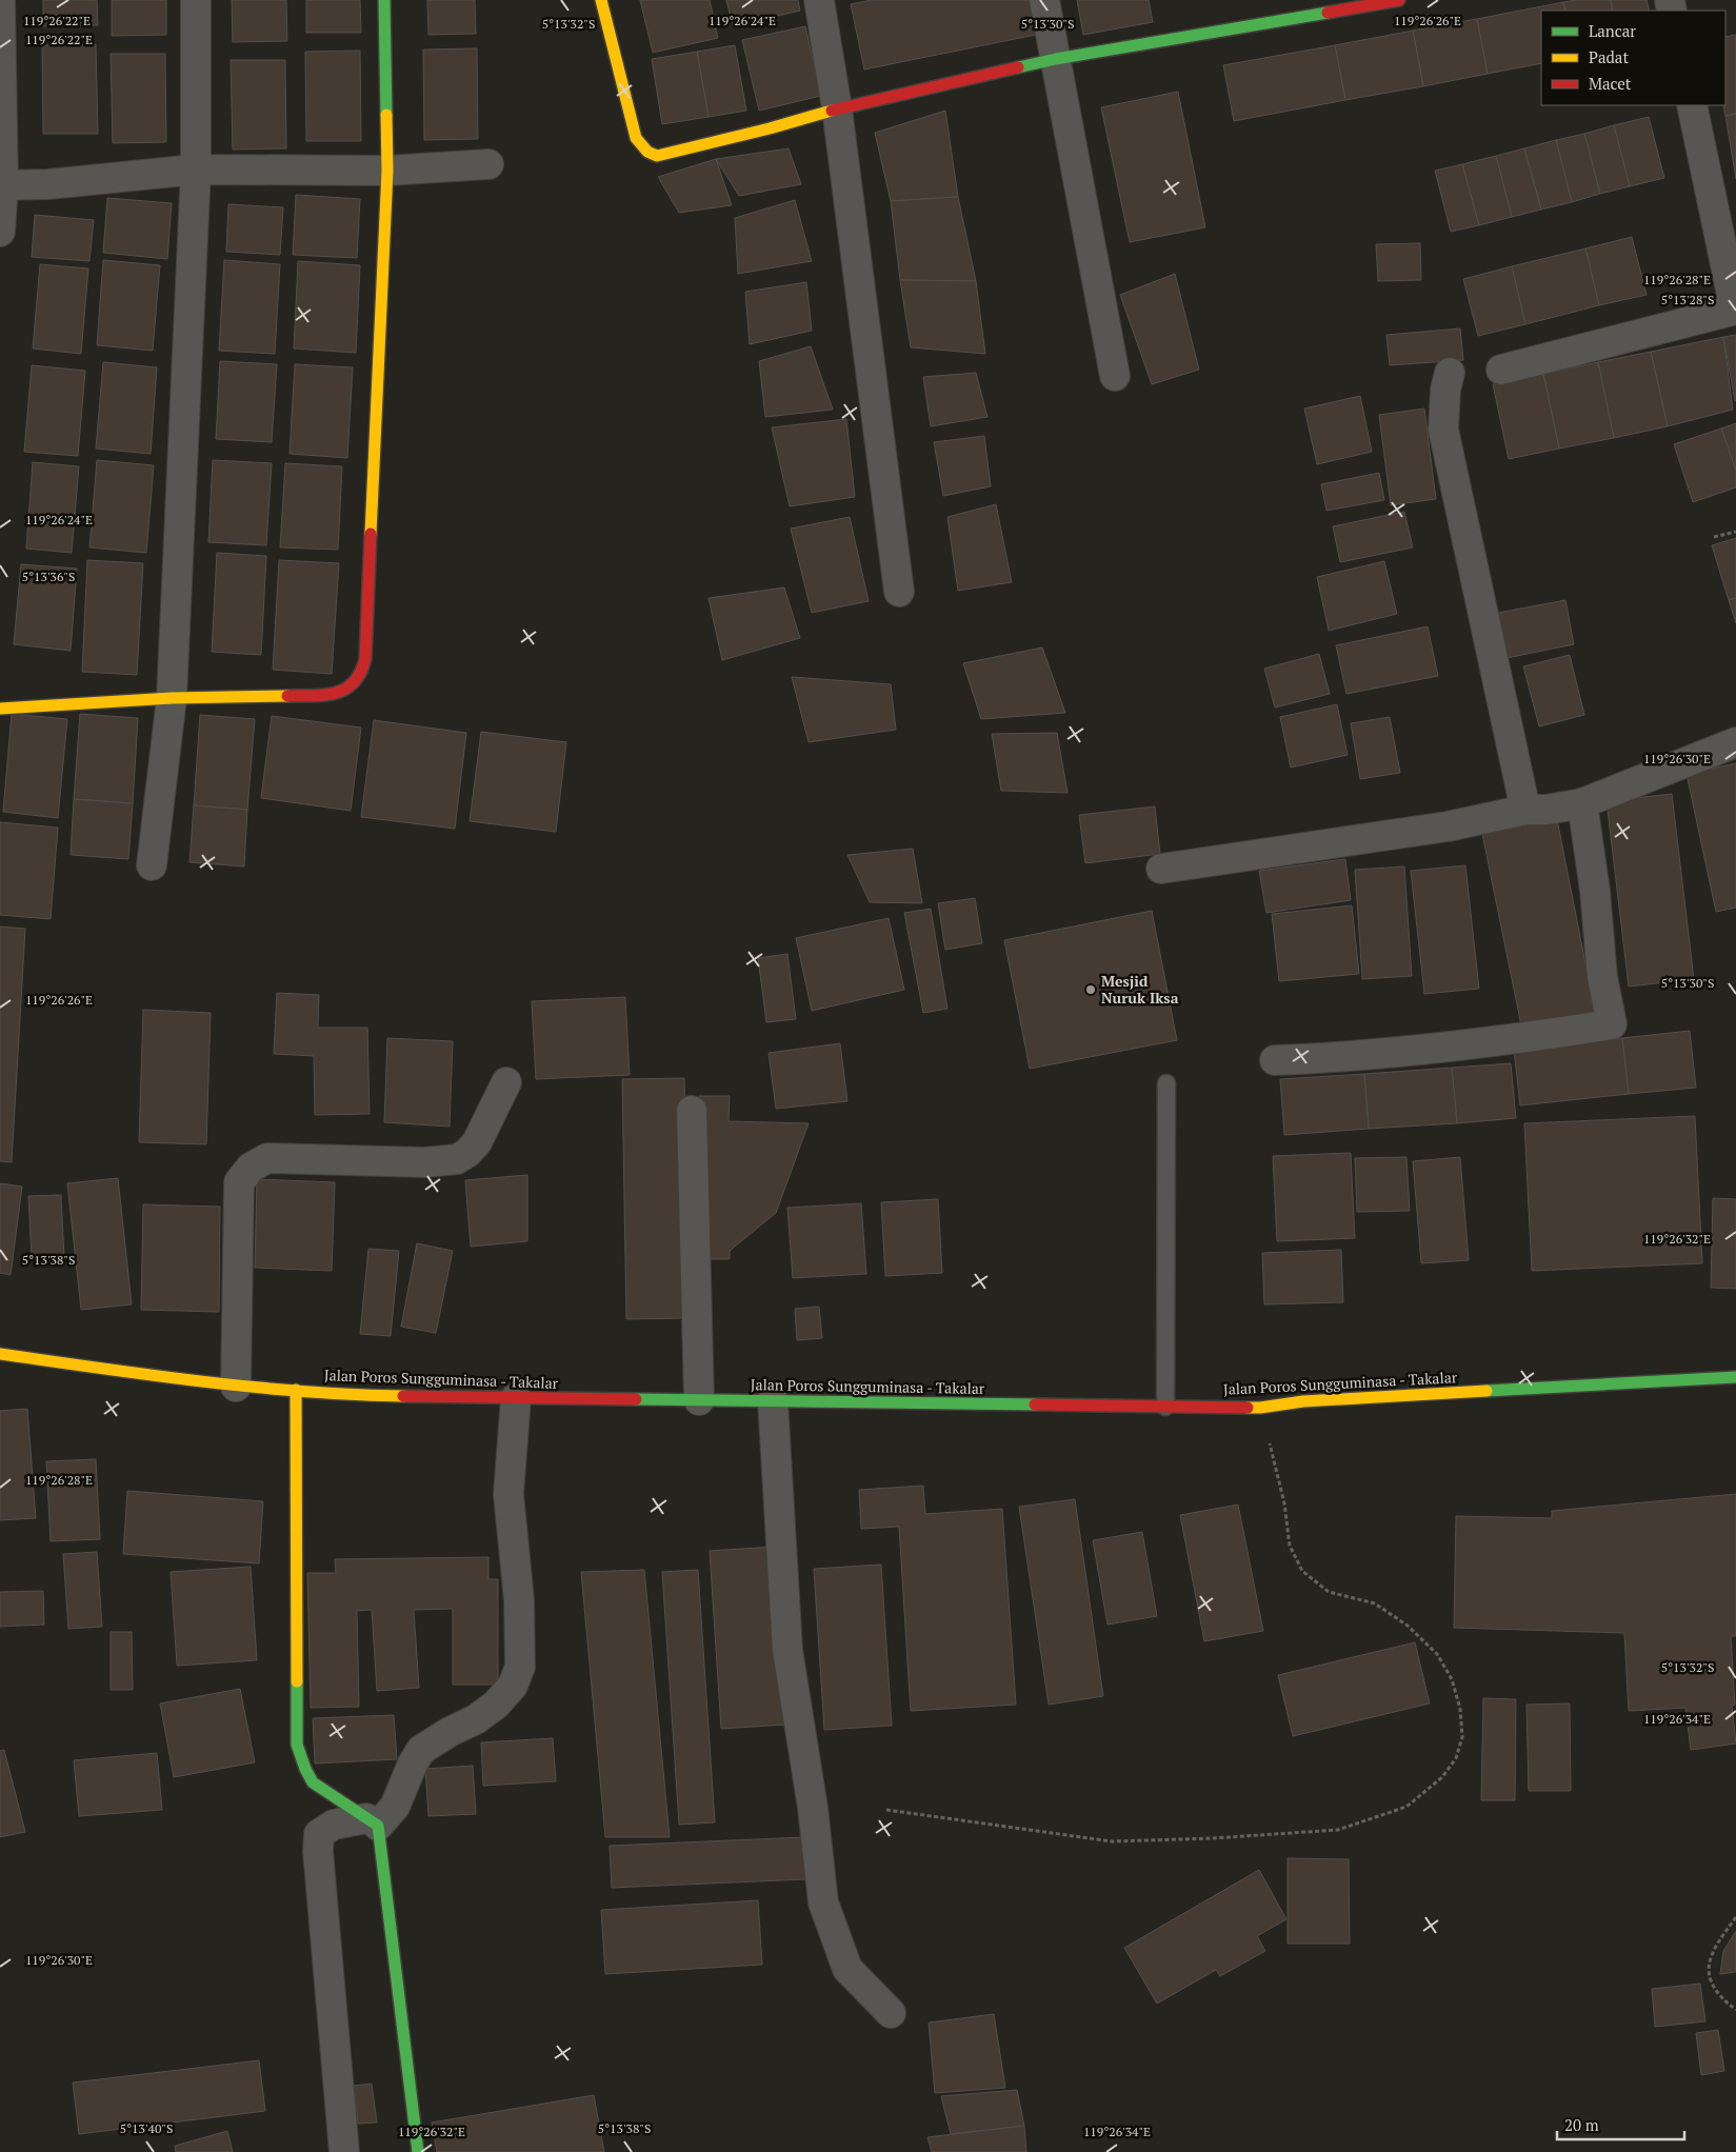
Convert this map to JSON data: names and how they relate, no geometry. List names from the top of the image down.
{
  "streets": {
    "main road": ["Jalan Poros Sungguminasa - Takalar"]
  },
  "places": ["Mesjid Nuruk Iksa"],
  "legend": ["Lancar", "Padat", "Macet"],
  "scale_bar": "20 m",
  "coordinates": [
    "119°26'22\"E",
    "119°26'24\"E",
    "119°26'26\"E",
    "5°13'32\"S",
    "5°13'30\"S",
    "119°26'28\"E",
    "5°13'28\"S",
    "5°13'36\"S",
    "119°26'30\"E",
    "119°26'32\"E",
    "5°13'38\"S",
    "119°26'34\"E",
    "5°13'40\"S"
  ]
}
